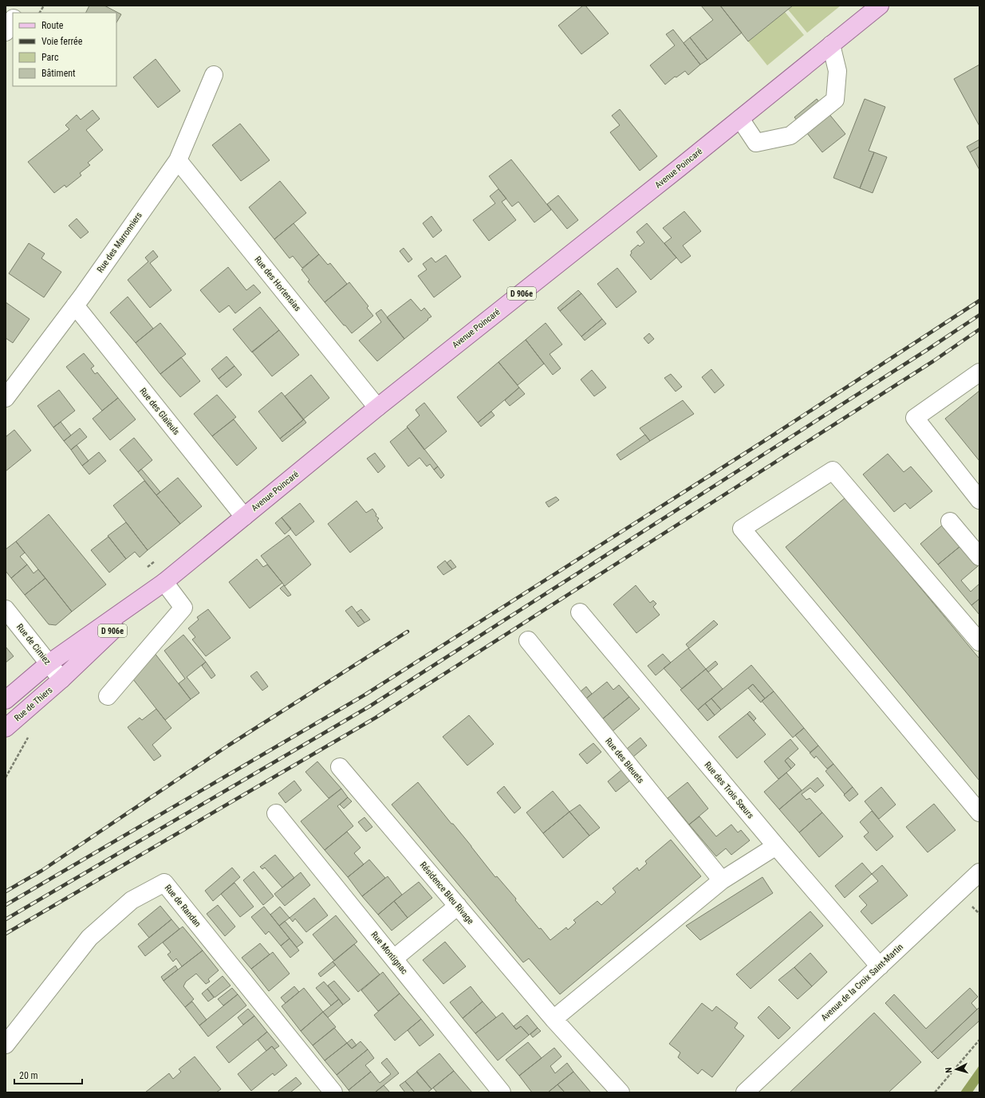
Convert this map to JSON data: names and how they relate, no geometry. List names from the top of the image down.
{
  "streets": {
    "main road": ["Avenue Poincaré", "D 906e", "Rue de Thiers"],
    "street": [
      "Rue des Marronniers",
      "Rue des Hortensias",
      "Rue des Glaïeuls",
      "Rue de Cimiez",
      "Rue des Bleuets",
      "Rue des Trois Sœurs",
      "Résidence Bleu Rivage",
      "Rue de Randan",
      "Rue Montignac",
      "Avenue de la Croix Saint-Martin"
    ]
  },
  "crossings": [
    ["Avenue Poincaré", "Rue des Hortensias"],
    ["Avenue Poincaré", "D 906e"],
    ["Avenue Poincaré", "Rue des Glaïeuls"],
    ["Avenue Poincaré", "Rue de Cimiez"],
    ["Avenue Poincaré", "Rue de Thiers"],
    ["Rue des Marronniers", "Rue des Hortensias"],
    ["Rue des Marronniers", "Rue des Glaïeuls"],
    ["D 906e", "Rue de Cimiez"],
    ["Rue de Cimiez", "Rue de Thiers"],
    ["Rue des Trois Sœurs", "Avenue de la Croix Saint-Martin"]
  ],
  "legend": [
    "Route",
    "Voie ferrée",
    "Parc",
    "Bâtiment"
  ],
  "scale_bar": "20 m",
  "north": "left"
}
